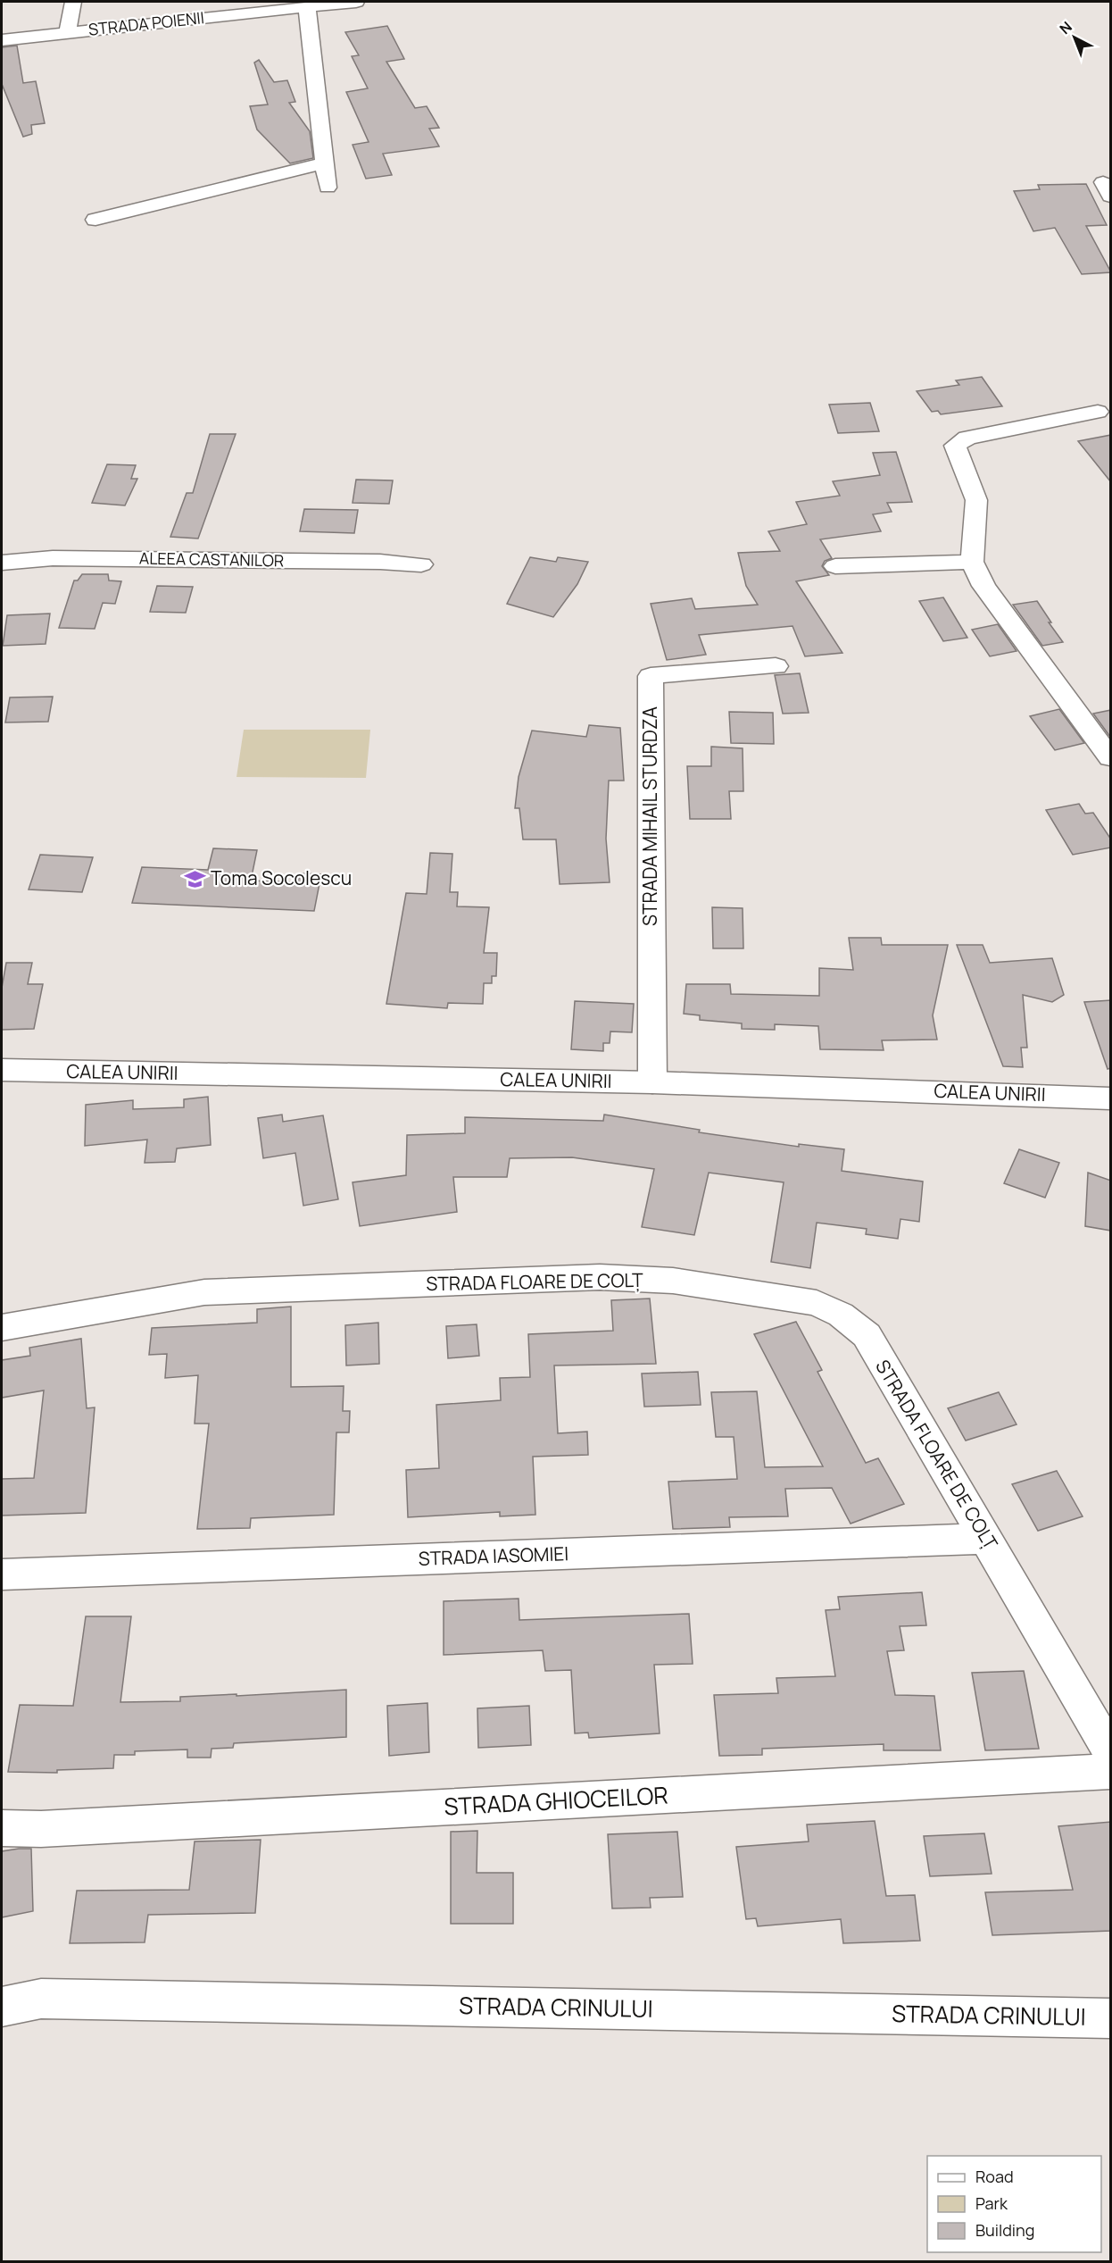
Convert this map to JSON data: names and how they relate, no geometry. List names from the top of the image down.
{
  "streets": {
    "street": [
      "STRADA POIENII",
      "ALEEA CASTANILOR",
      "STRADA MIHAIL STURDZA",
      "CALEA UNIRII",
      "STRADA FLOARE DE COLȚ",
      "STRADA IASOMIEI",
      "STRADA GHIOCEILOR",
      "STRADA CRINULUI"
    ]
  },
  "crossings": [
    ["STRADA MIHAIL STURDZA", "CALEA UNIRII"],
    ["STRADA FLOARE DE COLȚ", "STRADA IASOMIEI"]
  ],
  "places": {
    "school or university": ["Toma Socolescu"]
  },
  "legend": ["Road", "Park", "Building"],
  "north": "top left"
}
